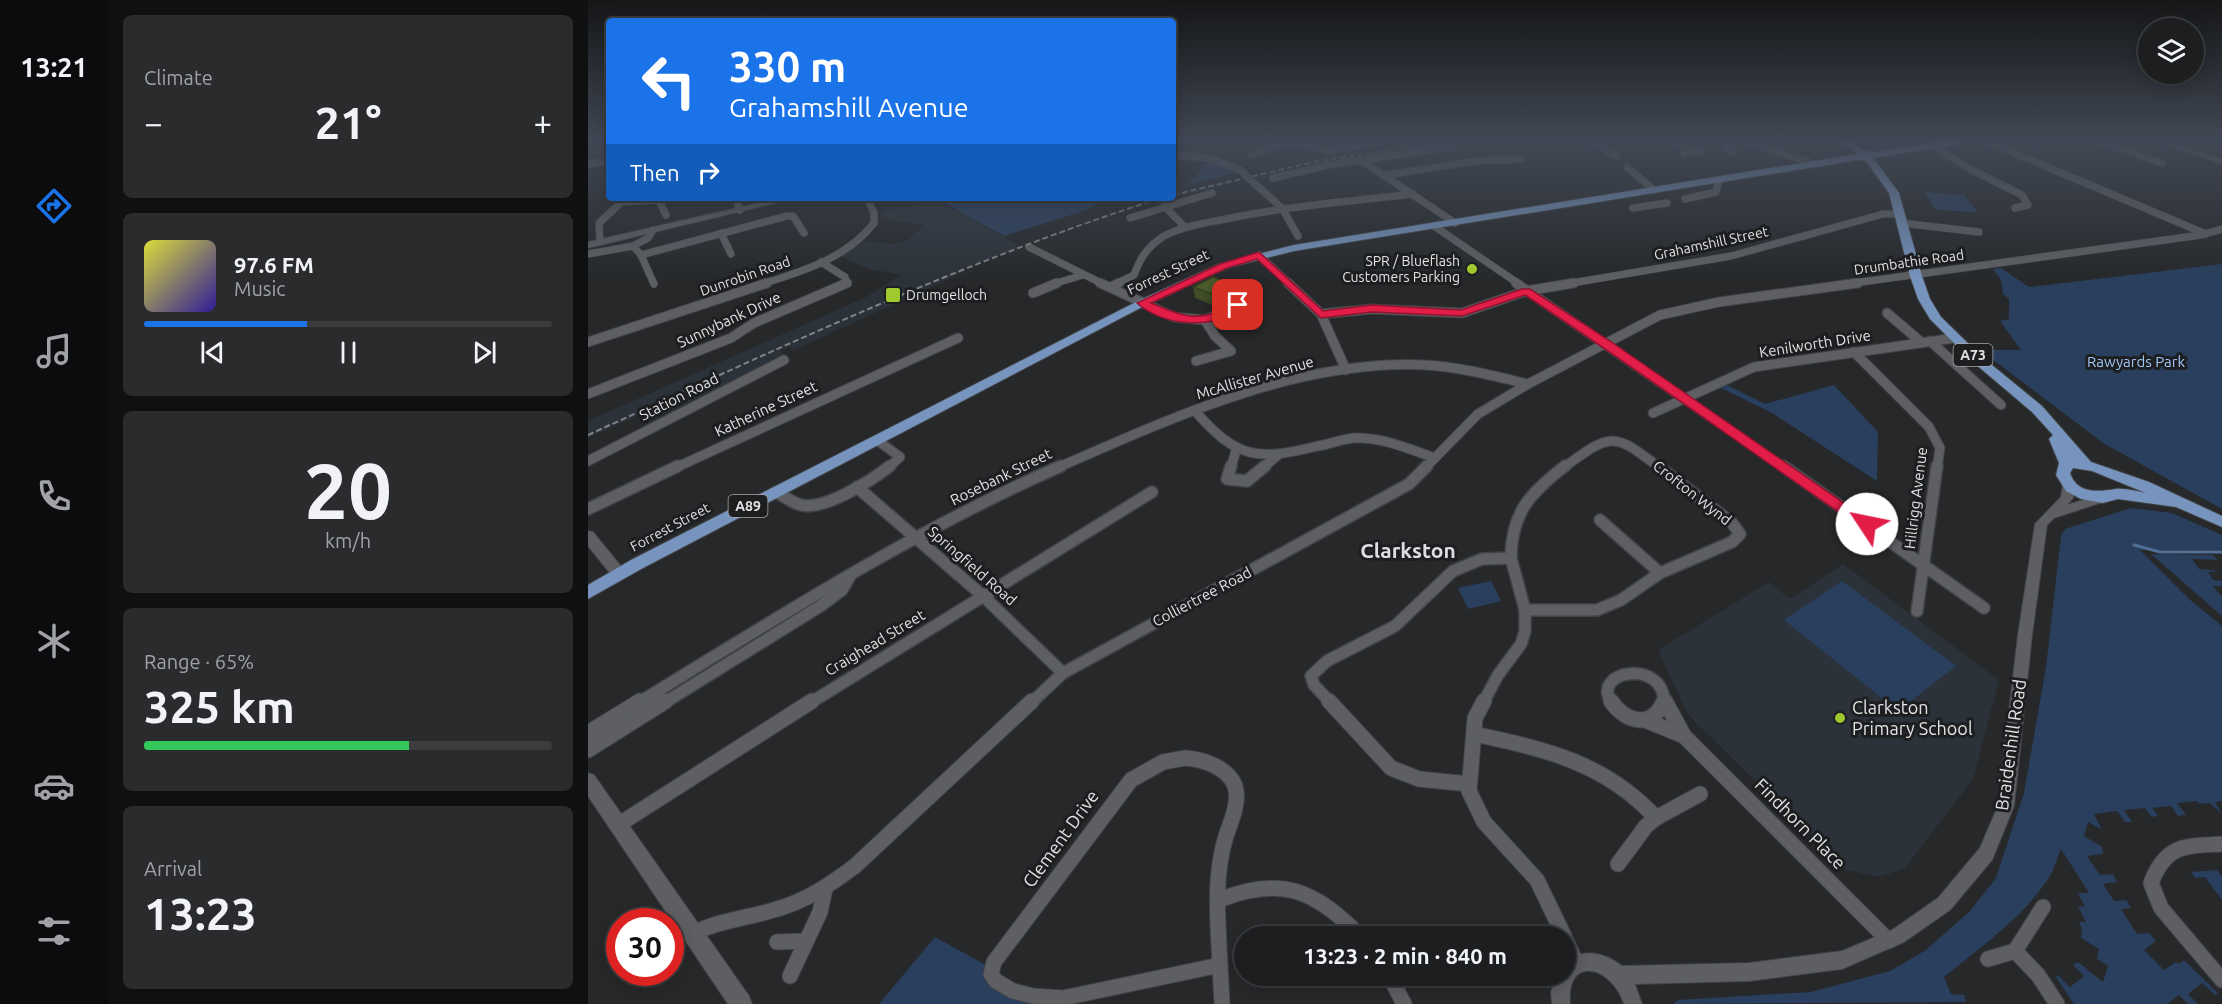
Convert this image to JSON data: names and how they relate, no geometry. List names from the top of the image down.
{
  "streets": {
    "main road": ["Forrest Street", "A73", "A89"],
    "street": [
      "Grahamshill Street",
      "Drumbathie Road",
      "Dunrobin Road",
      "Sunnybank Drive",
      "Kenilworth Drive",
      "McAllister Avenue",
      "Station Road",
      "Katherine Street",
      "Rosebank Street",
      "Crofton Wynd",
      "Hillrigg Avenue",
      "Springfield Road",
      "Colliertree Road",
      "Craighead Street",
      "Braidenhill Road",
      "Findhorn Place",
      "Clement Drive"
    ]
  },
  "crossings": [
    ["Grahamshill Street", "A73"],
    ["Drumbathie Road", "A73"],
    ["Drumbathie Road", "Colliertree Road"],
    ["Dunrobin Road", "Sunnybank Drive"],
    ["Kenilworth Drive", "A73"],
    ["Kenilworth Drive", "Hillrigg Avenue"],
    ["A73", "Braidenhill Road"],
    ["McAllister Avenue", "Rosebank Street"],
    ["McAllister Avenue", "Colliertree Road"],
    ["Rosebank Street", "Springfield Road"],
    ["Springfield Road", "Colliertree Road"],
    ["Springfield Road", "Craighead Street"],
    ["Braidenhill Road", "Findhorn Place"]
  ],
  "districts": ["Clarkston"],
  "parks": ["Rawyards Park"],
  "places": {
    "other": ["SPR / Blueflash Customers Parking", "Clarkston Primary School"],
    "transit": ["Drumgelloch"]
  },
  "page": {
    "tabs": "13:21",
    "tile": [
      "Climate",
      ["20", "km/h"],
      ["Range · 65%", "325 km"],
      ["Arrival", "13:23"]
    ],
    "turn": ["330 m", "Grahamshill Avenue"],
    "heat": ["−", "21°", "+"],
    "then": "Then",
    "song": ["97.6 FM", "Music"],
    "limit": "30",
    "trip": "13:23 · 2 min · 840 m"
  }
}
